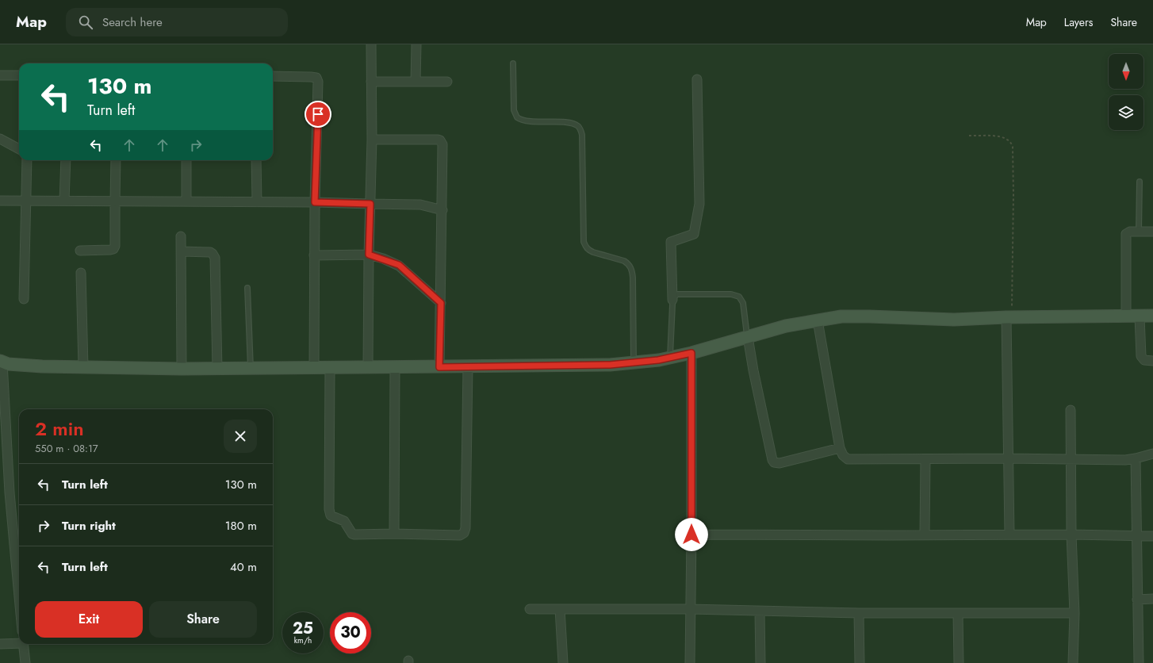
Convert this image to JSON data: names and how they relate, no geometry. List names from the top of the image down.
{
  "north": "bottom",
  "page": {
    "header": "Map",
    "search": "Search here",
    "nav": ["Map", "Layers", "Share"],
    "turn": ["130 m", "Turn left"],
    "heading": ["2 min", "550 m · 08:17"],
    "list": [
      {
        "name": "Turn left",
        "value": "130 m"
      },
      {
        "name": "Turn right",
        "value": "180 m"
      },
      {
        "name": "Turn left",
        "value": "40 m"
      }
    ],
    "buttons": ["Exit", "Share"],
    "speed": "25 km/h",
    "limit": "30"
  }
}
